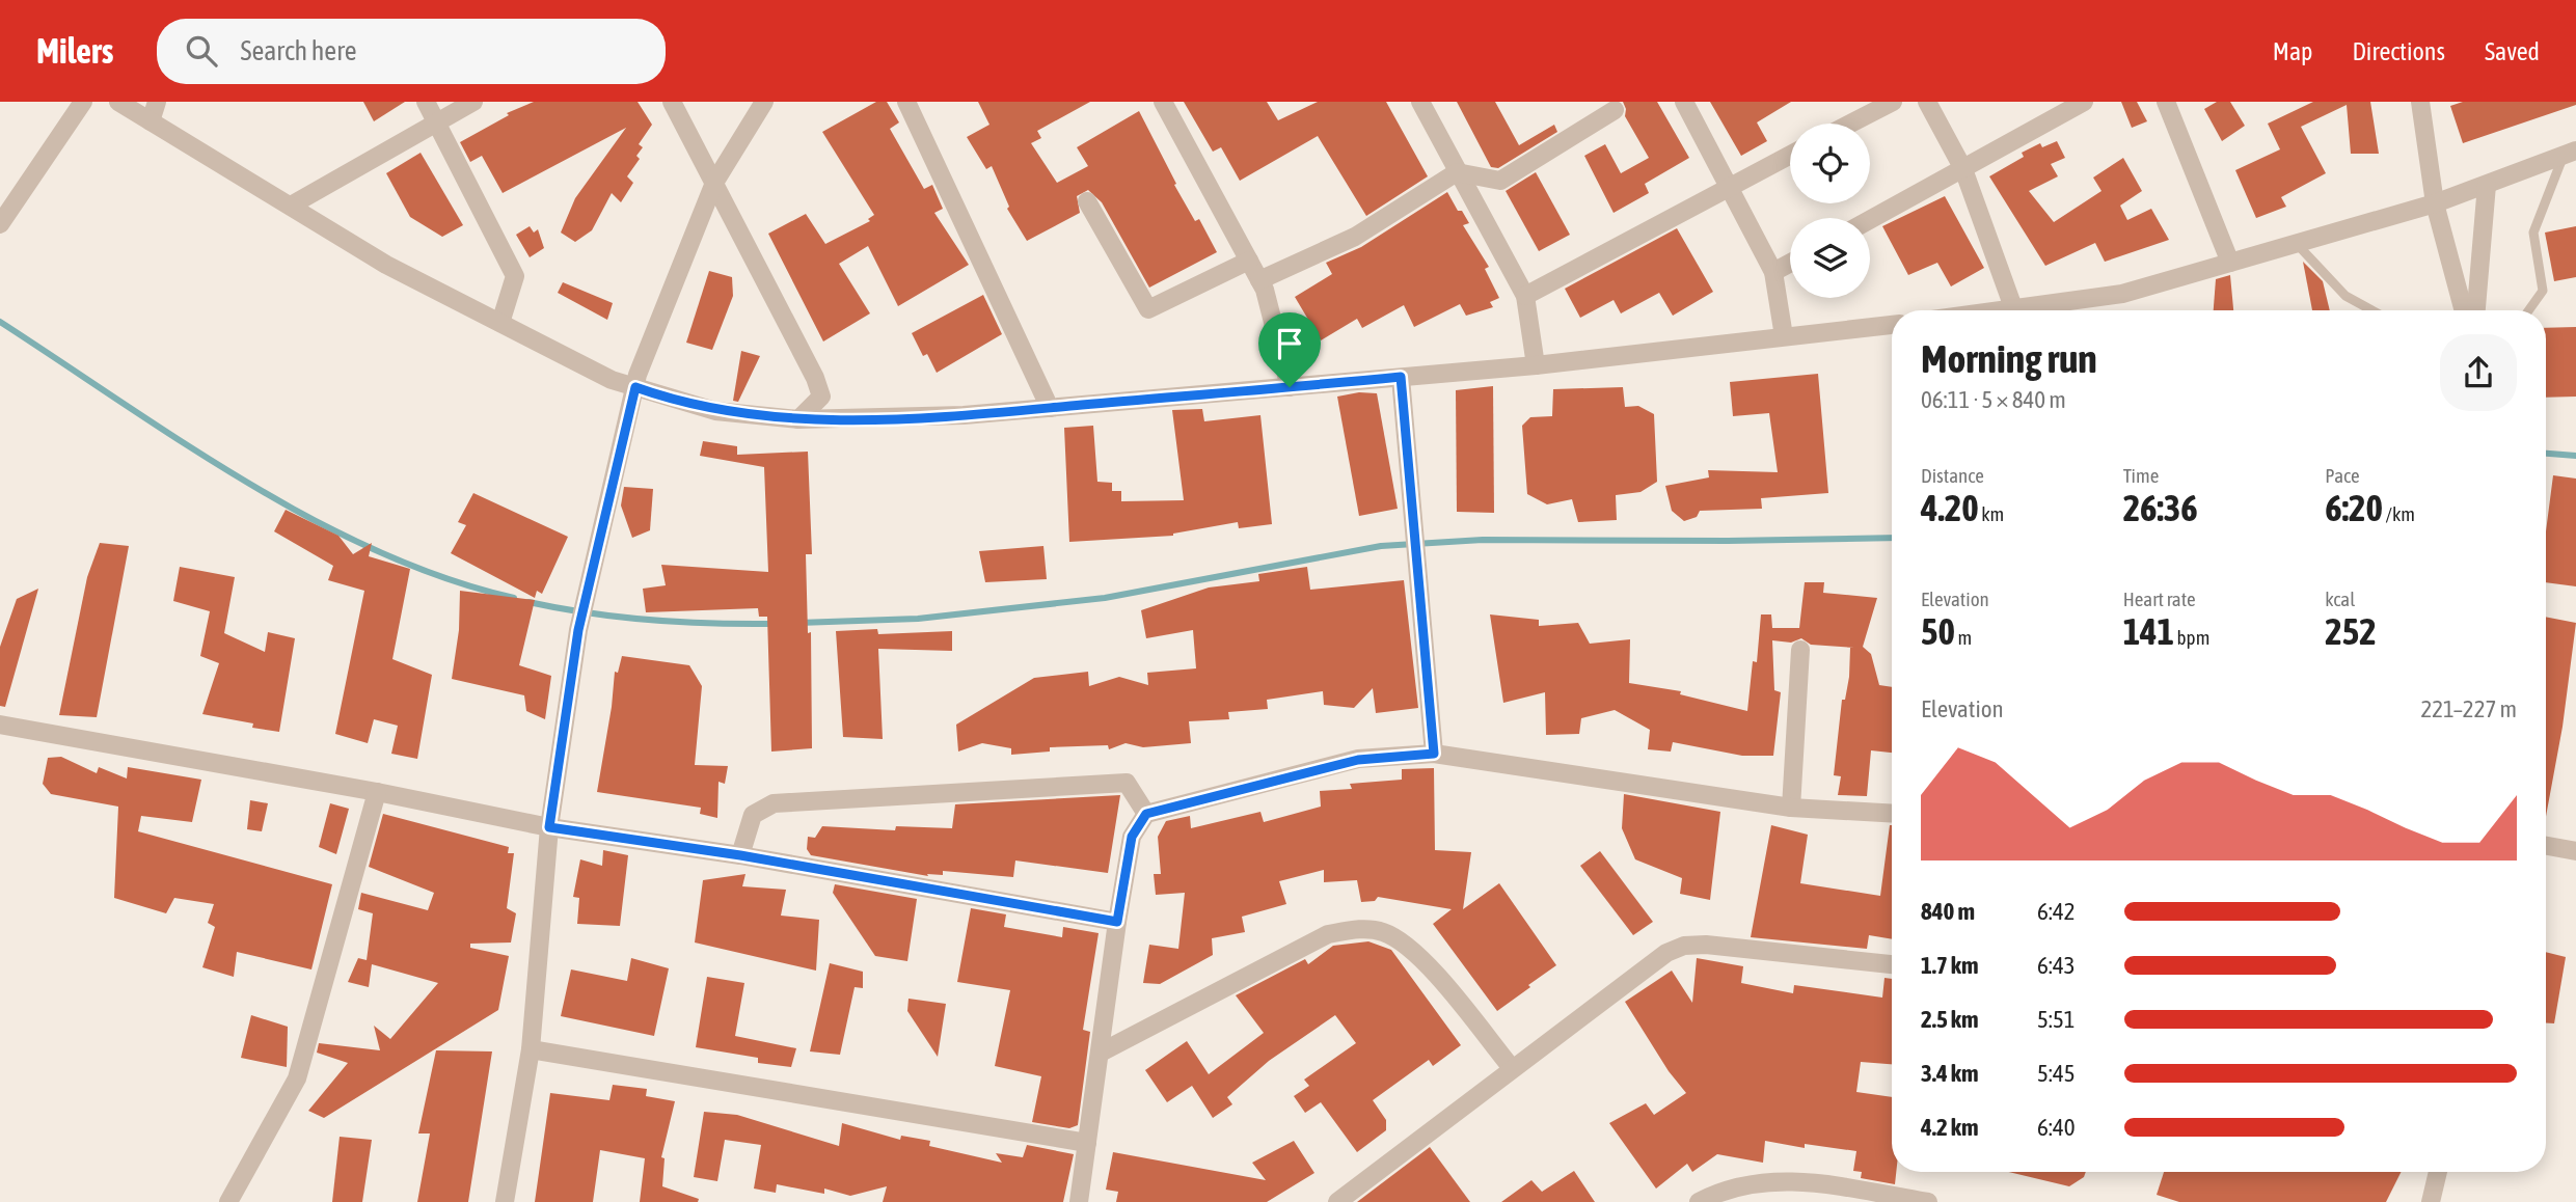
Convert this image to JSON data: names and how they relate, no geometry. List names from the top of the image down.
{
  "page": {
    "header": "Milers",
    "search": "Search here",
    "nav": ["Map", "Directions", "Saved"],
    "heading": ["Morning run", "06:11 · 5 × 840 m"],
    "stats": [
      ["Distance", "4.20 km"],
      ["Time", "26:36"],
      ["Pace", "6:20 /km"],
      ["Elevation", "50 m"],
      ["Heart rate", "141 bpm"],
      ["kcal", "252"]
    ],
    "chart": ["Elevation", "221–227 m"],
    "list": [
      {
        "name": "840 m",
        "note": "6:42"
      },
      {
        "name": "1.7 km",
        "note": "6:43"
      },
      {
        "name": "2.5 km",
        "note": "5:51"
      },
      {
        "name": "3.4 km",
        "note": "5:45"
      },
      {
        "name": "4.2 km",
        "note": "6:40"
      }
    ]
  }
}
